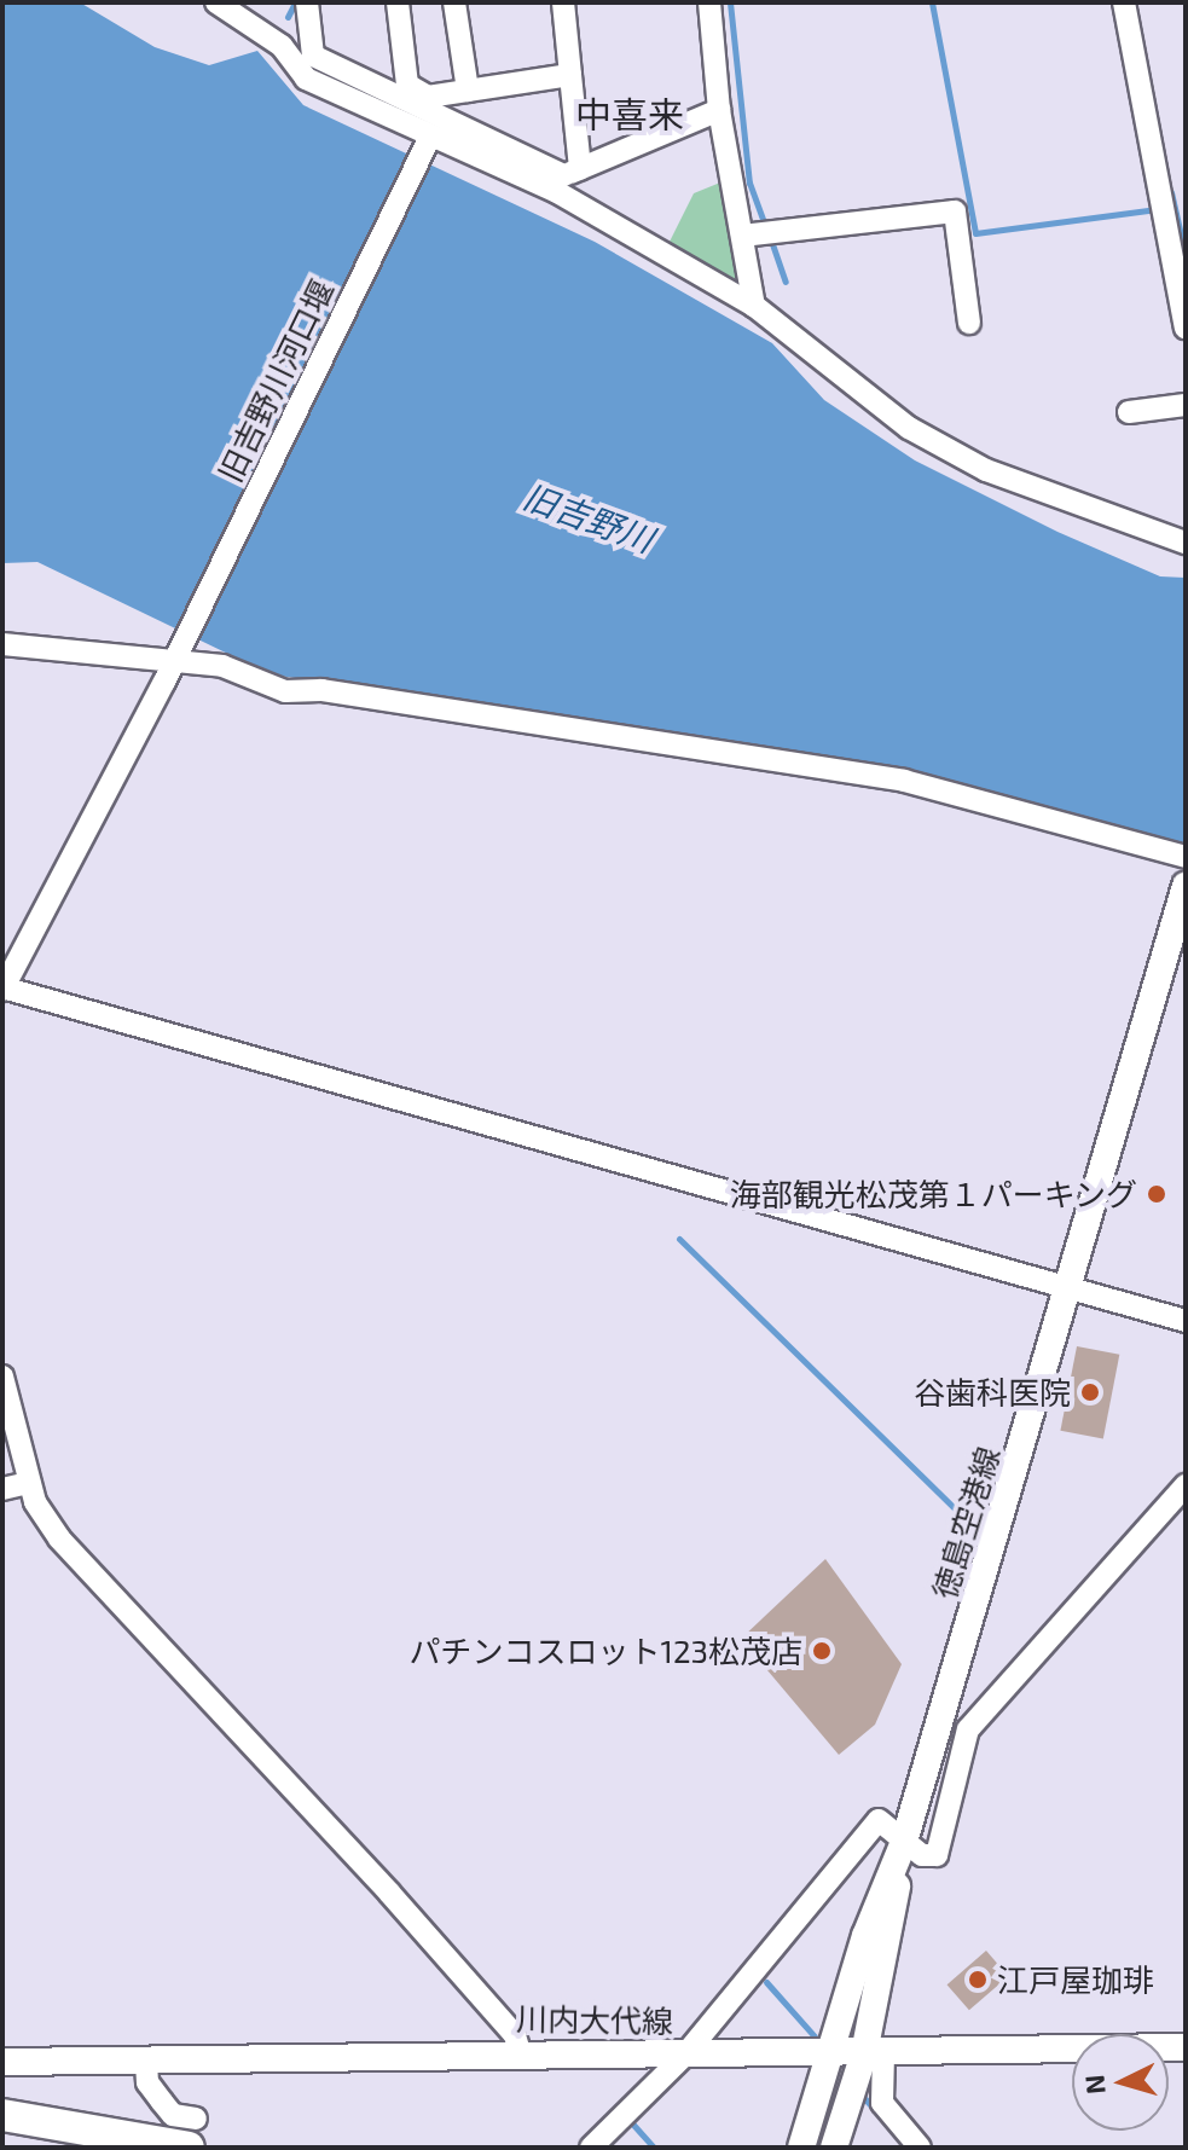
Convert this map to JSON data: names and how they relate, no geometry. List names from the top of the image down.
{
  "streets": {
    "main road": ["徳島空港線", "川内大代線"],
    "street": ["旧吉野川河口堰"]
  },
  "crossings": [
    ["徳島空港線", "川内大代線"]
  ],
  "districts": ["中喜来"],
  "water": ["旧吉野川"],
  "places": [
    "海部観光松茂第１パーキング",
    "谷歯科医院",
    "パチンコスロット123松茂店",
    "江戸屋珈琲"
  ],
  "north": "left"
}
